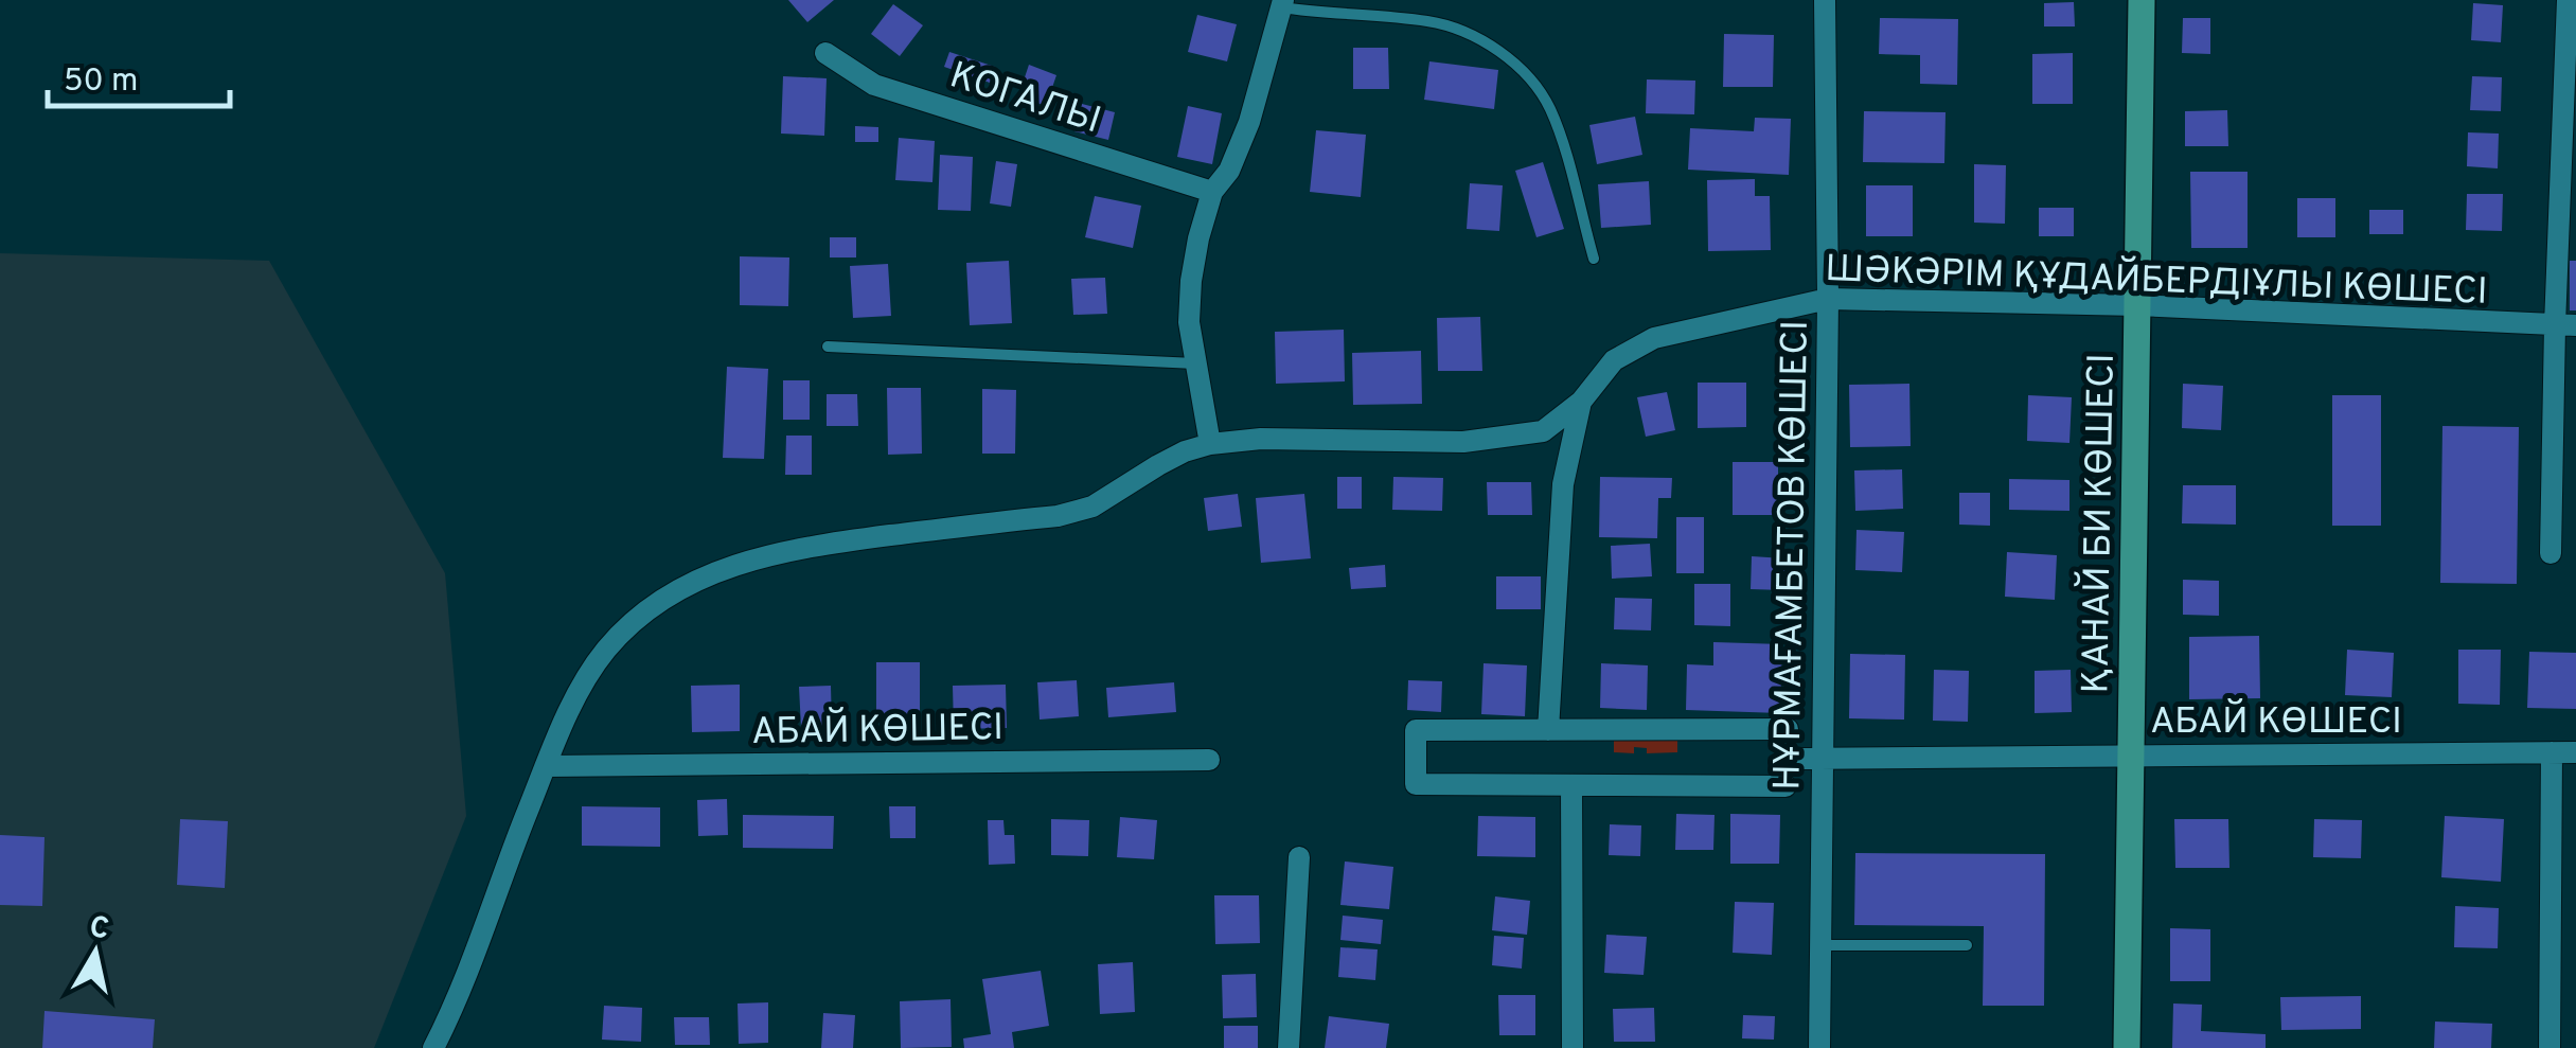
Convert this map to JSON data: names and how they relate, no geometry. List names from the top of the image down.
{
  "streets": {
    "street": [
      "КОГАЛЫ",
      "ШӘКӘРІМ ҚҰДАЙБЕРДІҰЛЫ КӨШЕСІ",
      "ҚАНАЙ БИ КӨШЕСІ",
      "НҰРМАҒАМБЕТОВ КӨШЕСІ",
      "АБАЙ КӨШЕСІ"
    ]
  },
  "crossings": [
    ["ШӘКӘРІМ ҚҰДАЙБЕРДІҰЛЫ КӨШЕСІ", "ҚАНАЙ БИ КӨШЕСІ"],
    ["ШӘКӘРІМ ҚҰДАЙБЕРДІҰЛЫ КӨШЕСІ", "НҰРМАҒАМБЕТОВ КӨШЕСІ"],
    ["ШӘКӘРІМ ҚҰДАЙБЕРДІҰЛЫ КӨШЕСІ", "АБАЙ КӨШЕСІ"],
    ["ҚАНАЙ БИ КӨШЕСІ", "АБАЙ КӨШЕСІ"],
    ["НҰРМАҒАМБЕТОВ КӨШЕСІ", "АБАЙ КӨШЕСІ"]
  ],
  "scale_bar": "50 m",
  "north": "top"
}
